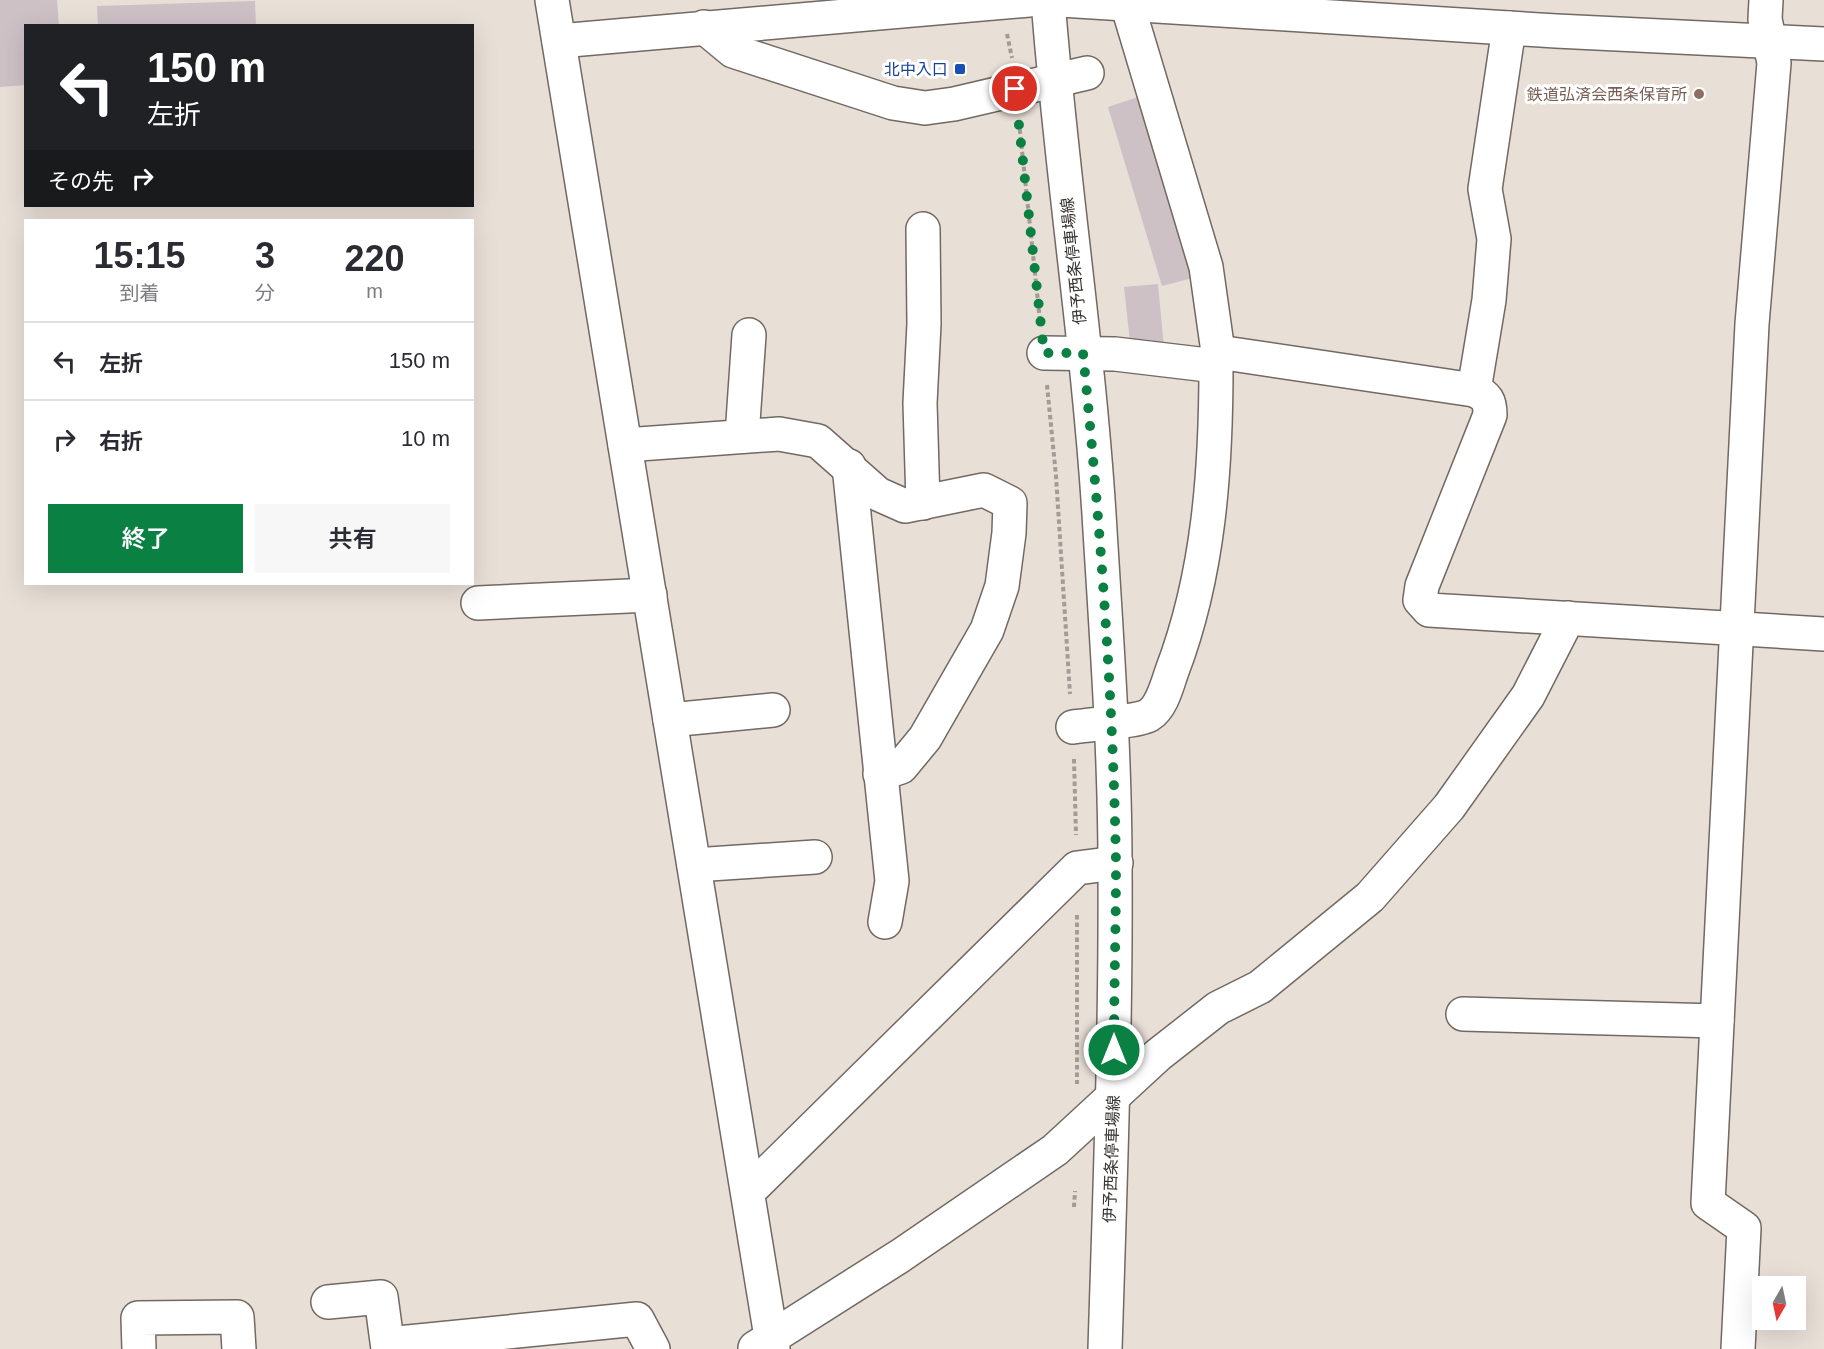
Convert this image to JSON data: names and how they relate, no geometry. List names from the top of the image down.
{
  "streets": {
    "street": ["伊予西条停車場線"]
  },
  "places": {
    "transit": ["北中入口"],
    "other": ["鉄道弘済会西条保育所"]
  },
  "north": "bottom",
  "page": {
    "turn": ["150 m", "左折"],
    "then": "その先",
    "eta": [
      "15:15",
      "到着",
      "3",
      "分",
      "220",
      "m"
    ],
    "list": [
      {
        "name": "左折",
        "value": "150 m"
      },
      {
        "name": "右折",
        "value": "10 m"
      }
    ],
    "buttons": ["終了", "共有"]
  }
}
